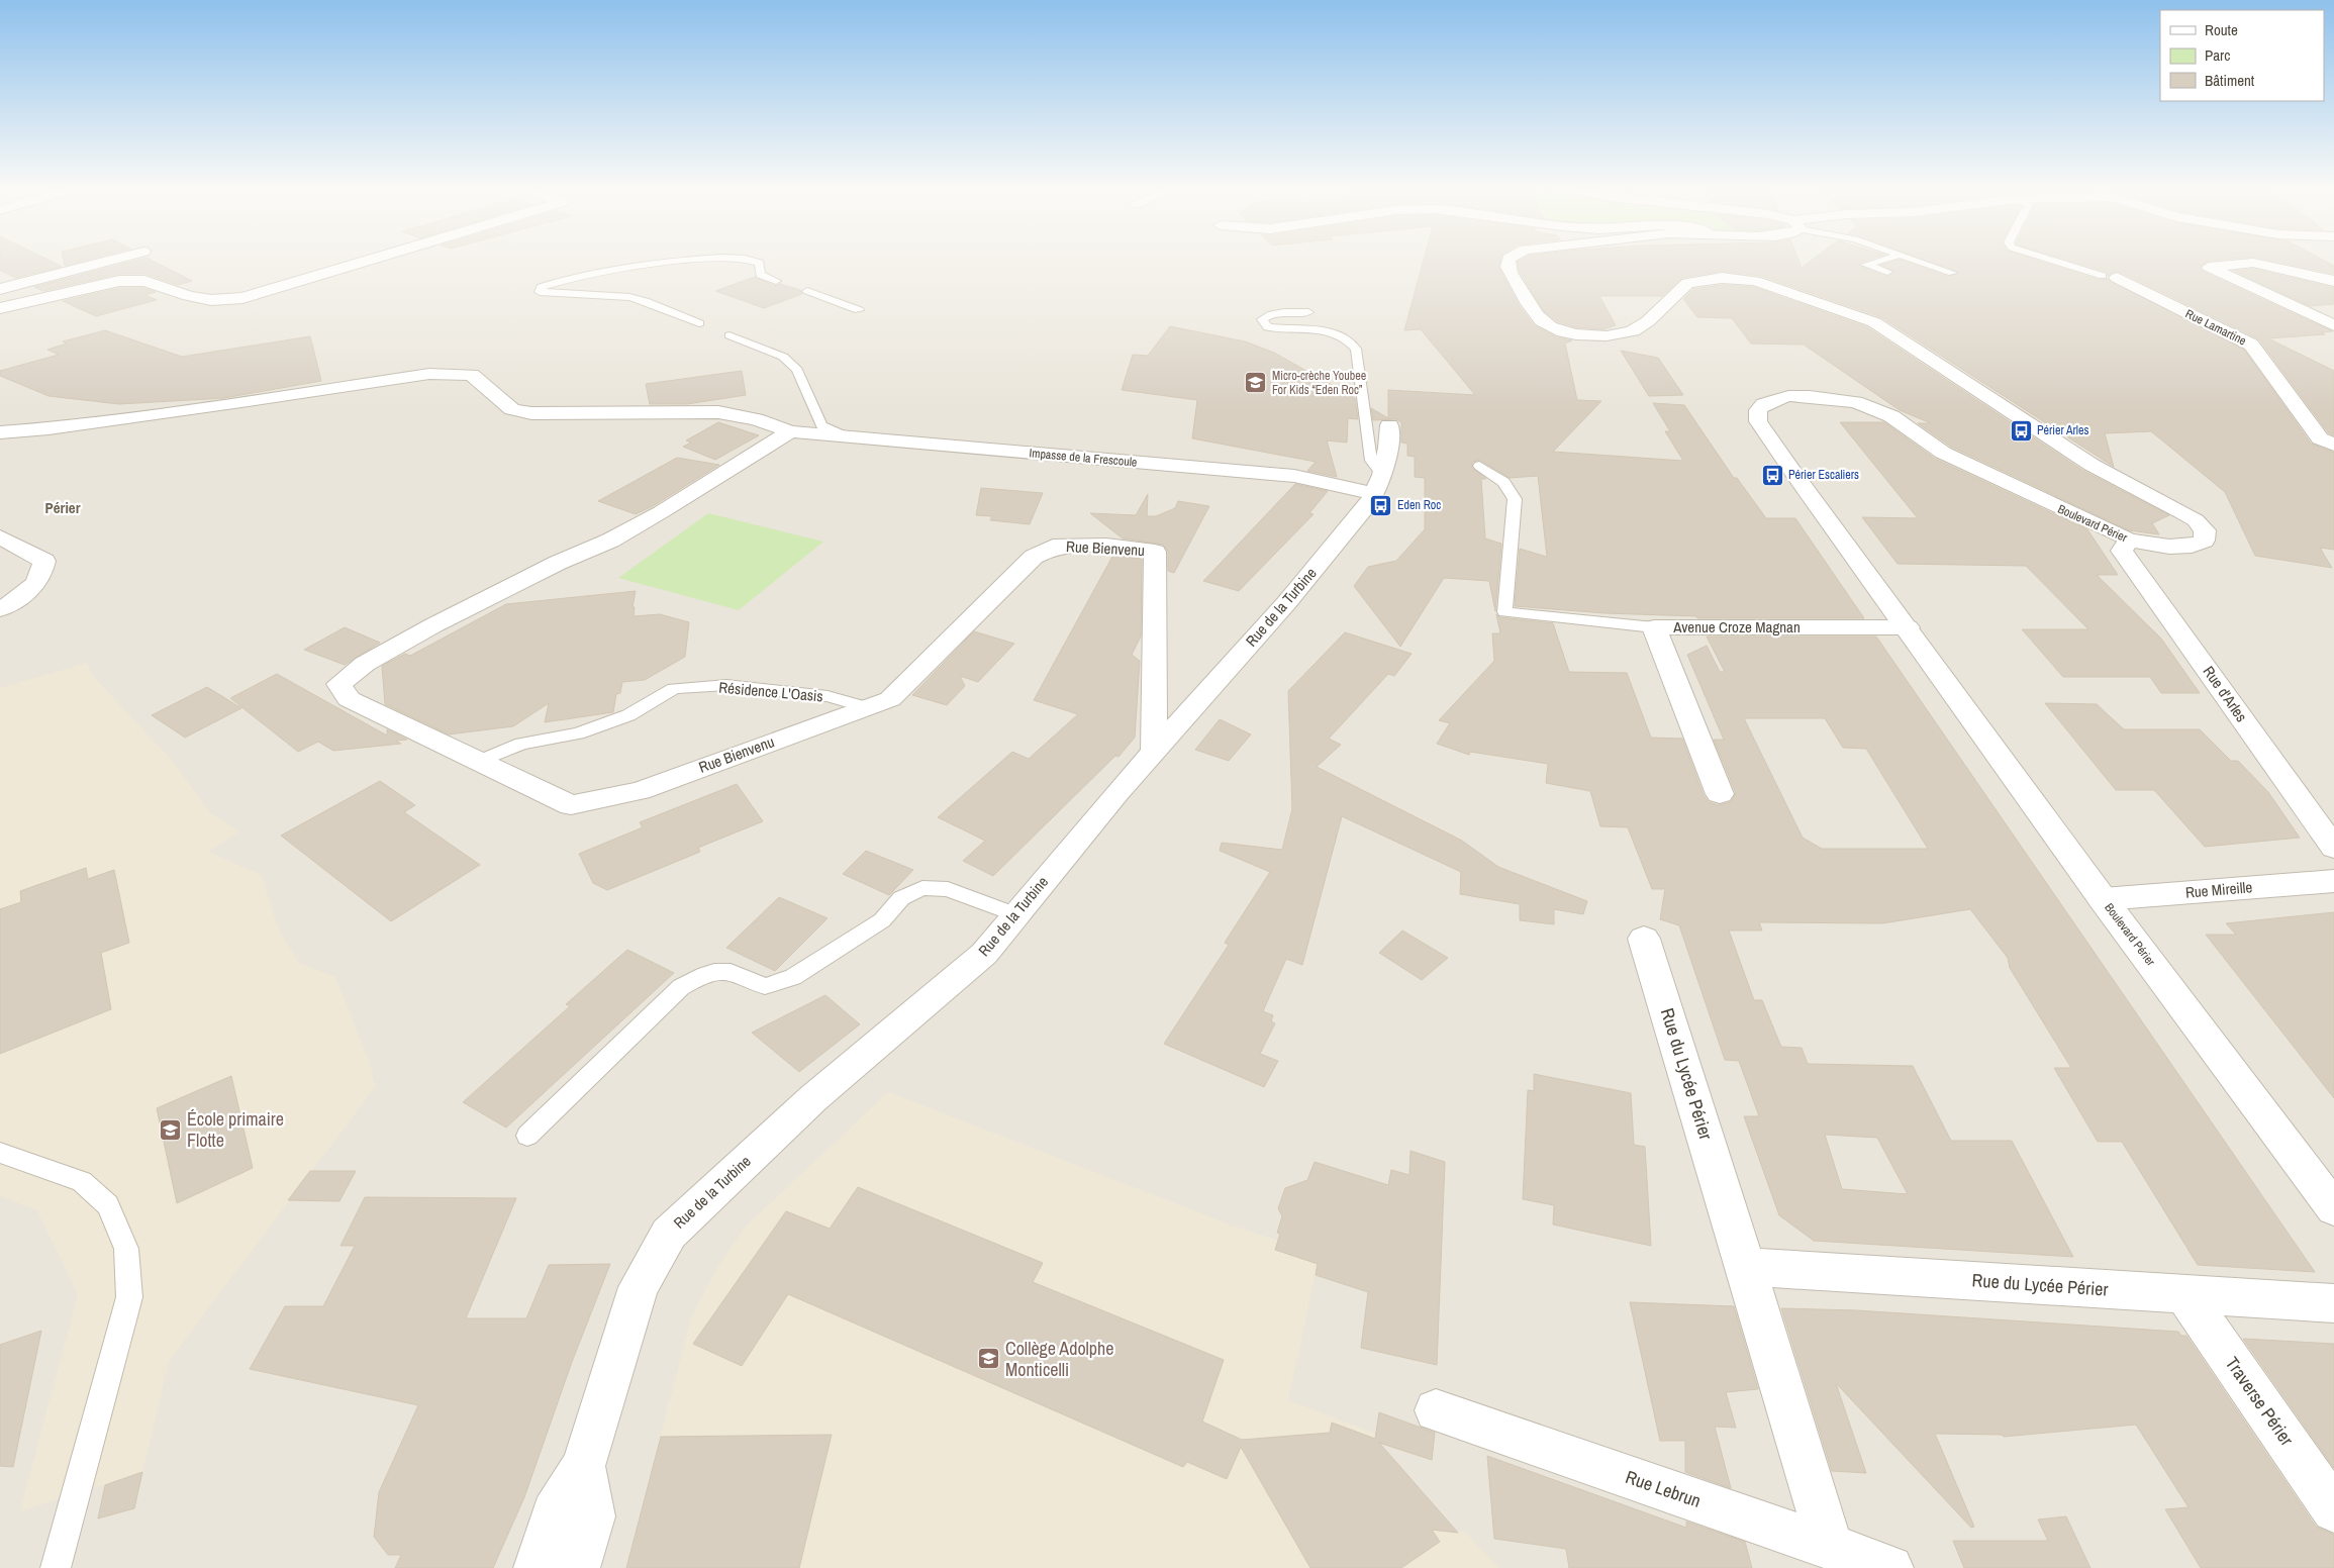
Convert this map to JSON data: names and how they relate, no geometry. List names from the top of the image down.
{
  "streets": {
    "street": [
      "Rue Lamartine",
      "Impasse de la Frescoule",
      "Boulevard Périer",
      "Rue Bienvenu",
      "Rue de la Turbine",
      "Avenue Croze Magnan",
      "Rue d'Arles",
      "Rue Mireille",
      "Rue du Lycée Périer",
      "Traverse Périer",
      "Rue Lebrun"
    ],
    "lane": ["Résidence L'Oasis"]
  },
  "crossings": [
    ["Impasse de la Frescoule", "Rue Bienvenu"],
    ["Impasse de la Frescoule", "Rue de la Turbine"],
    ["Boulevard Périer", "Avenue Croze Magnan"],
    ["Boulevard Périer", "Rue d'Arles"],
    ["Boulevard Périer", "Rue Mireille"],
    ["Rue Bienvenu", "Rue de la Turbine"],
    ["Rue Bienvenu", "Résidence L'Oasis"],
    ["Rue du Lycée Périer", "Traverse Périer"],
    ["Rue du Lycée Périer", "Rue Lebrun"]
  ],
  "districts": ["Périer"],
  "places": {
    "school or university": ["Micro-crèche Youbee For Kids “Eden Roc”", "École primaire Flotte", "Collège Adolphe Monticelli"],
    "bus stop": ["Périer Arles", "Périer Escaliers", "Eden Roc"]
  },
  "legend": ["Route", "Parc", "Bâtiment"]
}
